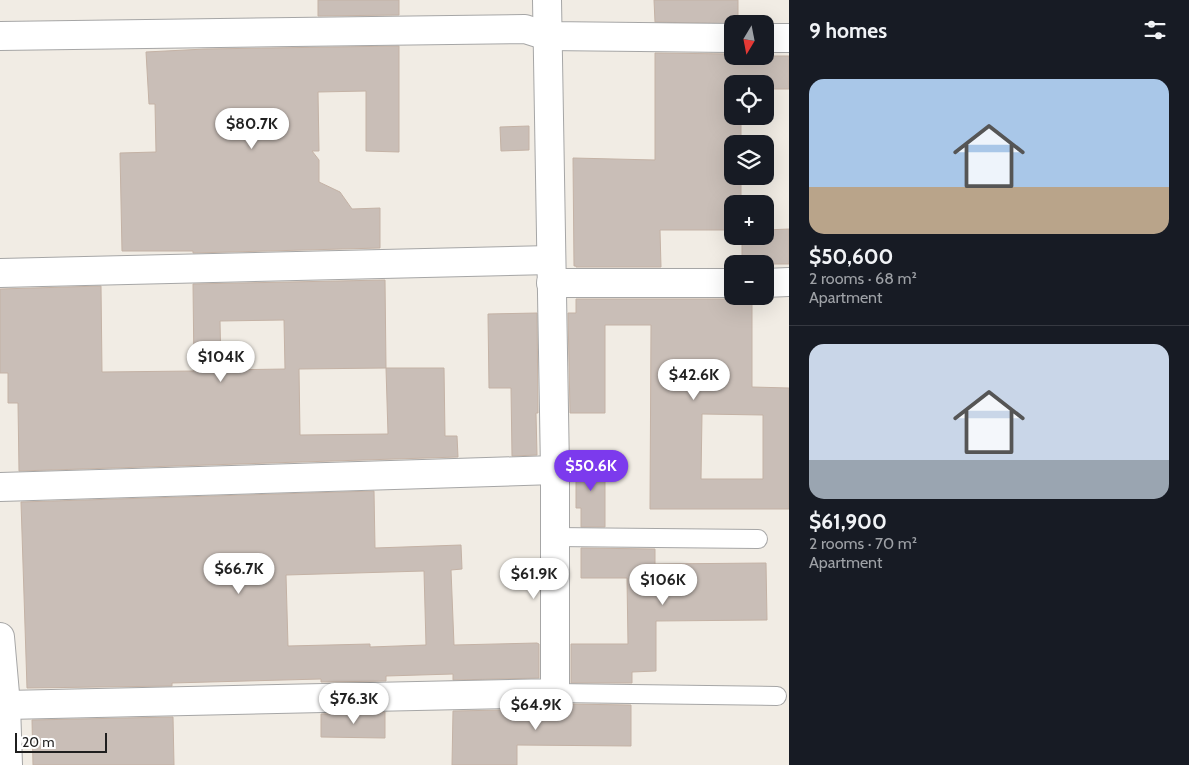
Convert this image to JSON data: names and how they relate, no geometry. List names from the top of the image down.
{
  "scale_bar": "20 m",
  "north": "bottom",
  "page": {
    "heading": "9 homes",
    "map_buttons": ["+", "−"],
    "list": [
      {
        "name": "$50,600",
        "note": "2 rooms · 68 m² · Apartment"
      },
      {
        "name": "$61,900",
        "note": "2 rooms · 70 m² · Apartment"
      }
    ],
    "price": [
      "$80.7K",
      "$104K",
      "$42.6K",
      "$50.6K",
      "$66.7K",
      "$61.9K",
      "$106K",
      "$76.3K",
      "$64.9K"
    ],
    "scale": "20 m"
  }
}
